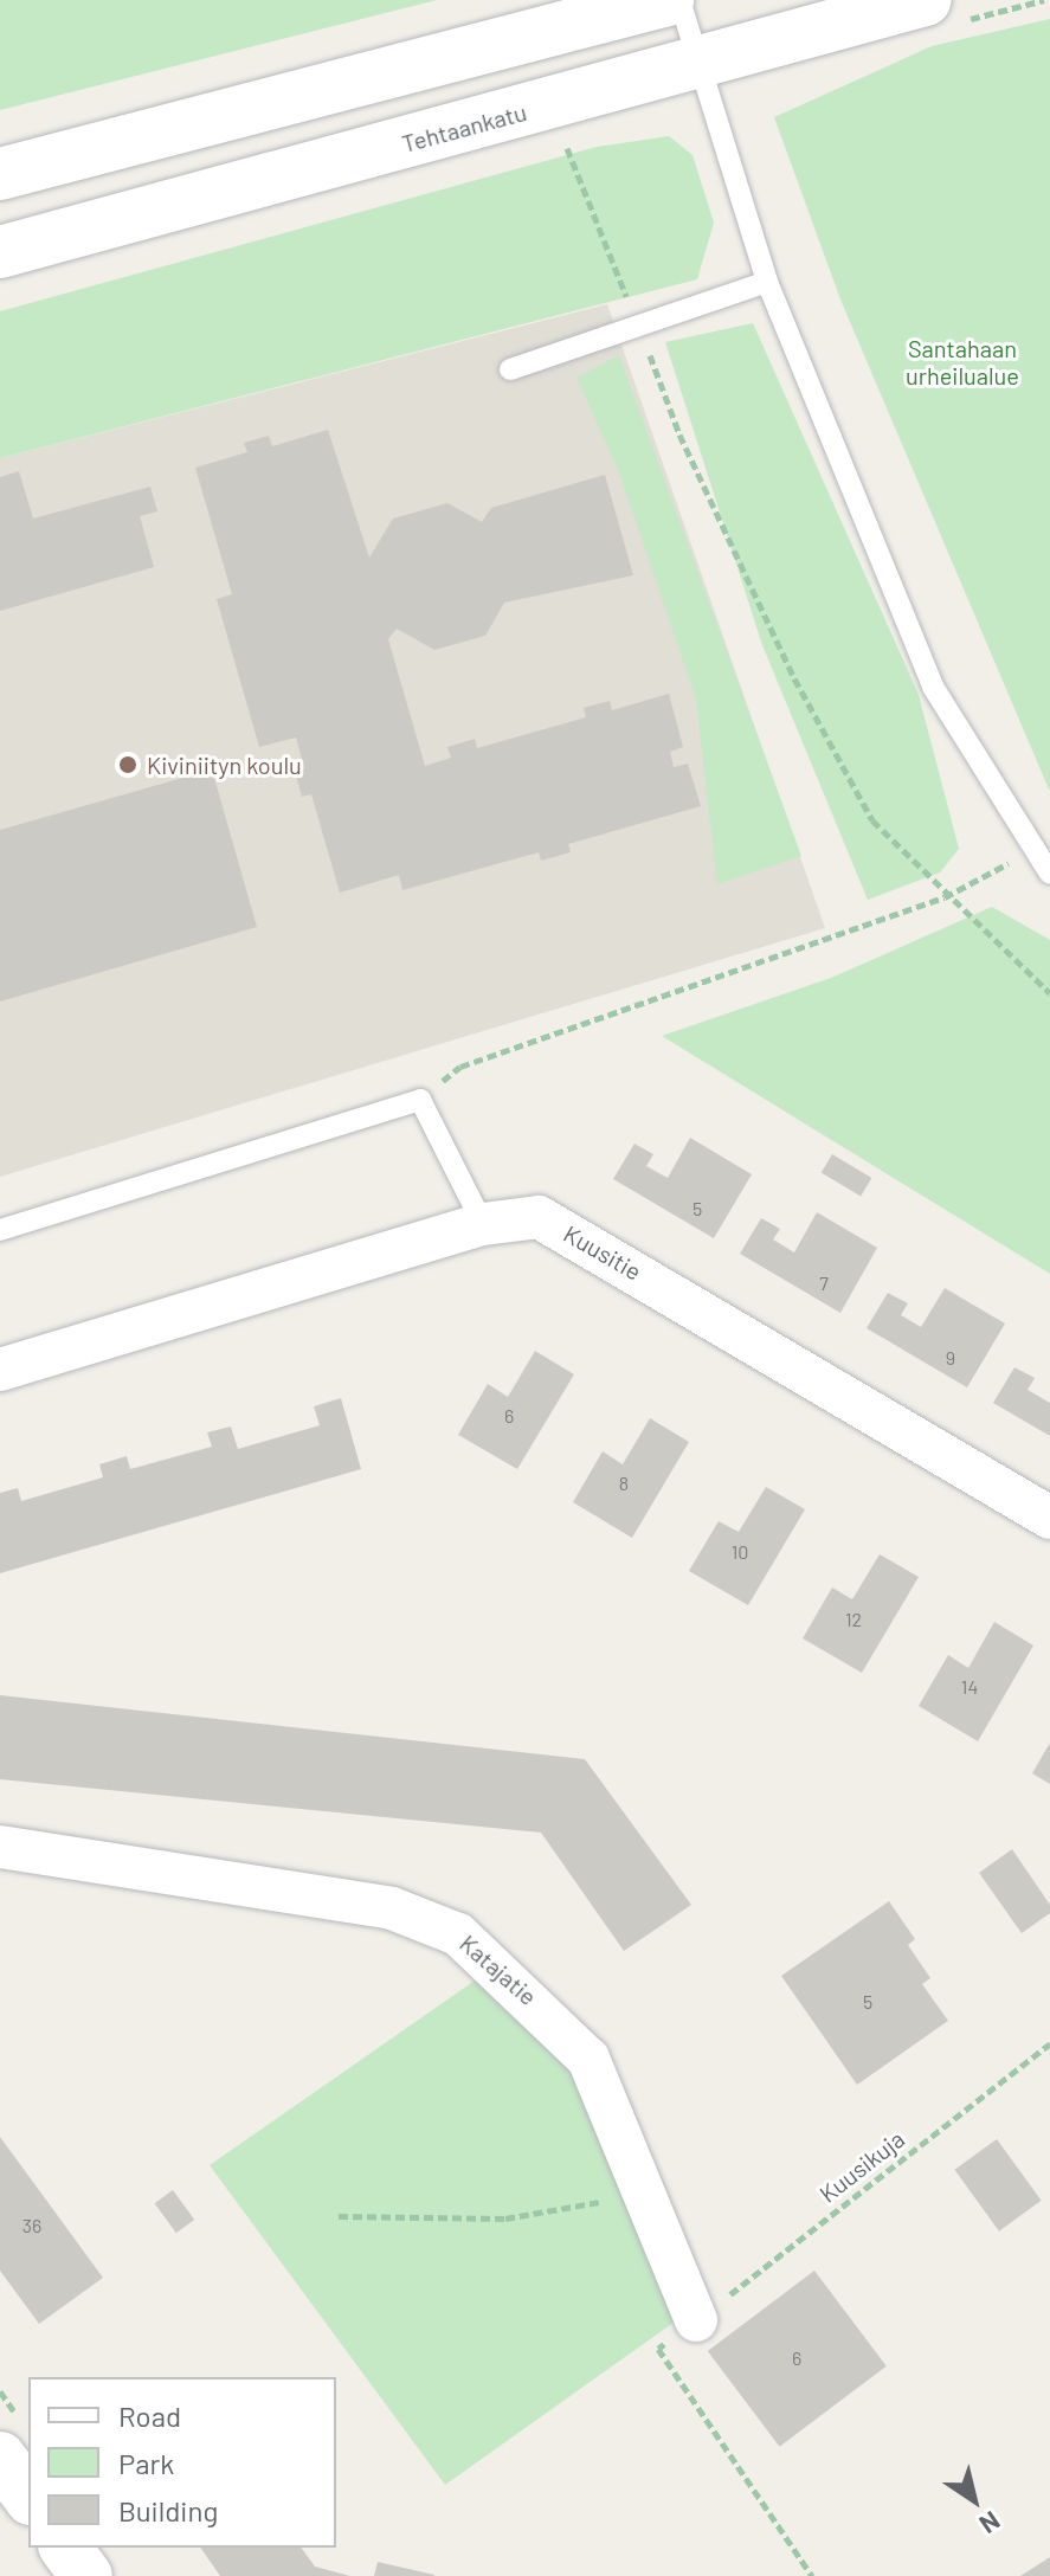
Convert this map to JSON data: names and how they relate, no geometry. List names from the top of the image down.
{
  "streets": {
    "main road": ["Tehtaankatu"],
    "street": ["Kuusitie", "Katajatie"],
    "path": ["Kuusikuja"]
  },
  "crossings": [
    ["Katajatie", "Kuusikuja"]
  ],
  "parks": ["Santahaan urheilualue"],
  "places": ["Kiviniityn koulu"],
  "house_numbers": [
    "5",
    "7",
    "9",
    "6",
    "8",
    "10",
    "12",
    "14",
    "5",
    "36",
    "6"
  ],
  "legend": ["Road", "Park", "Building"],
  "north": "bottom right"
}
